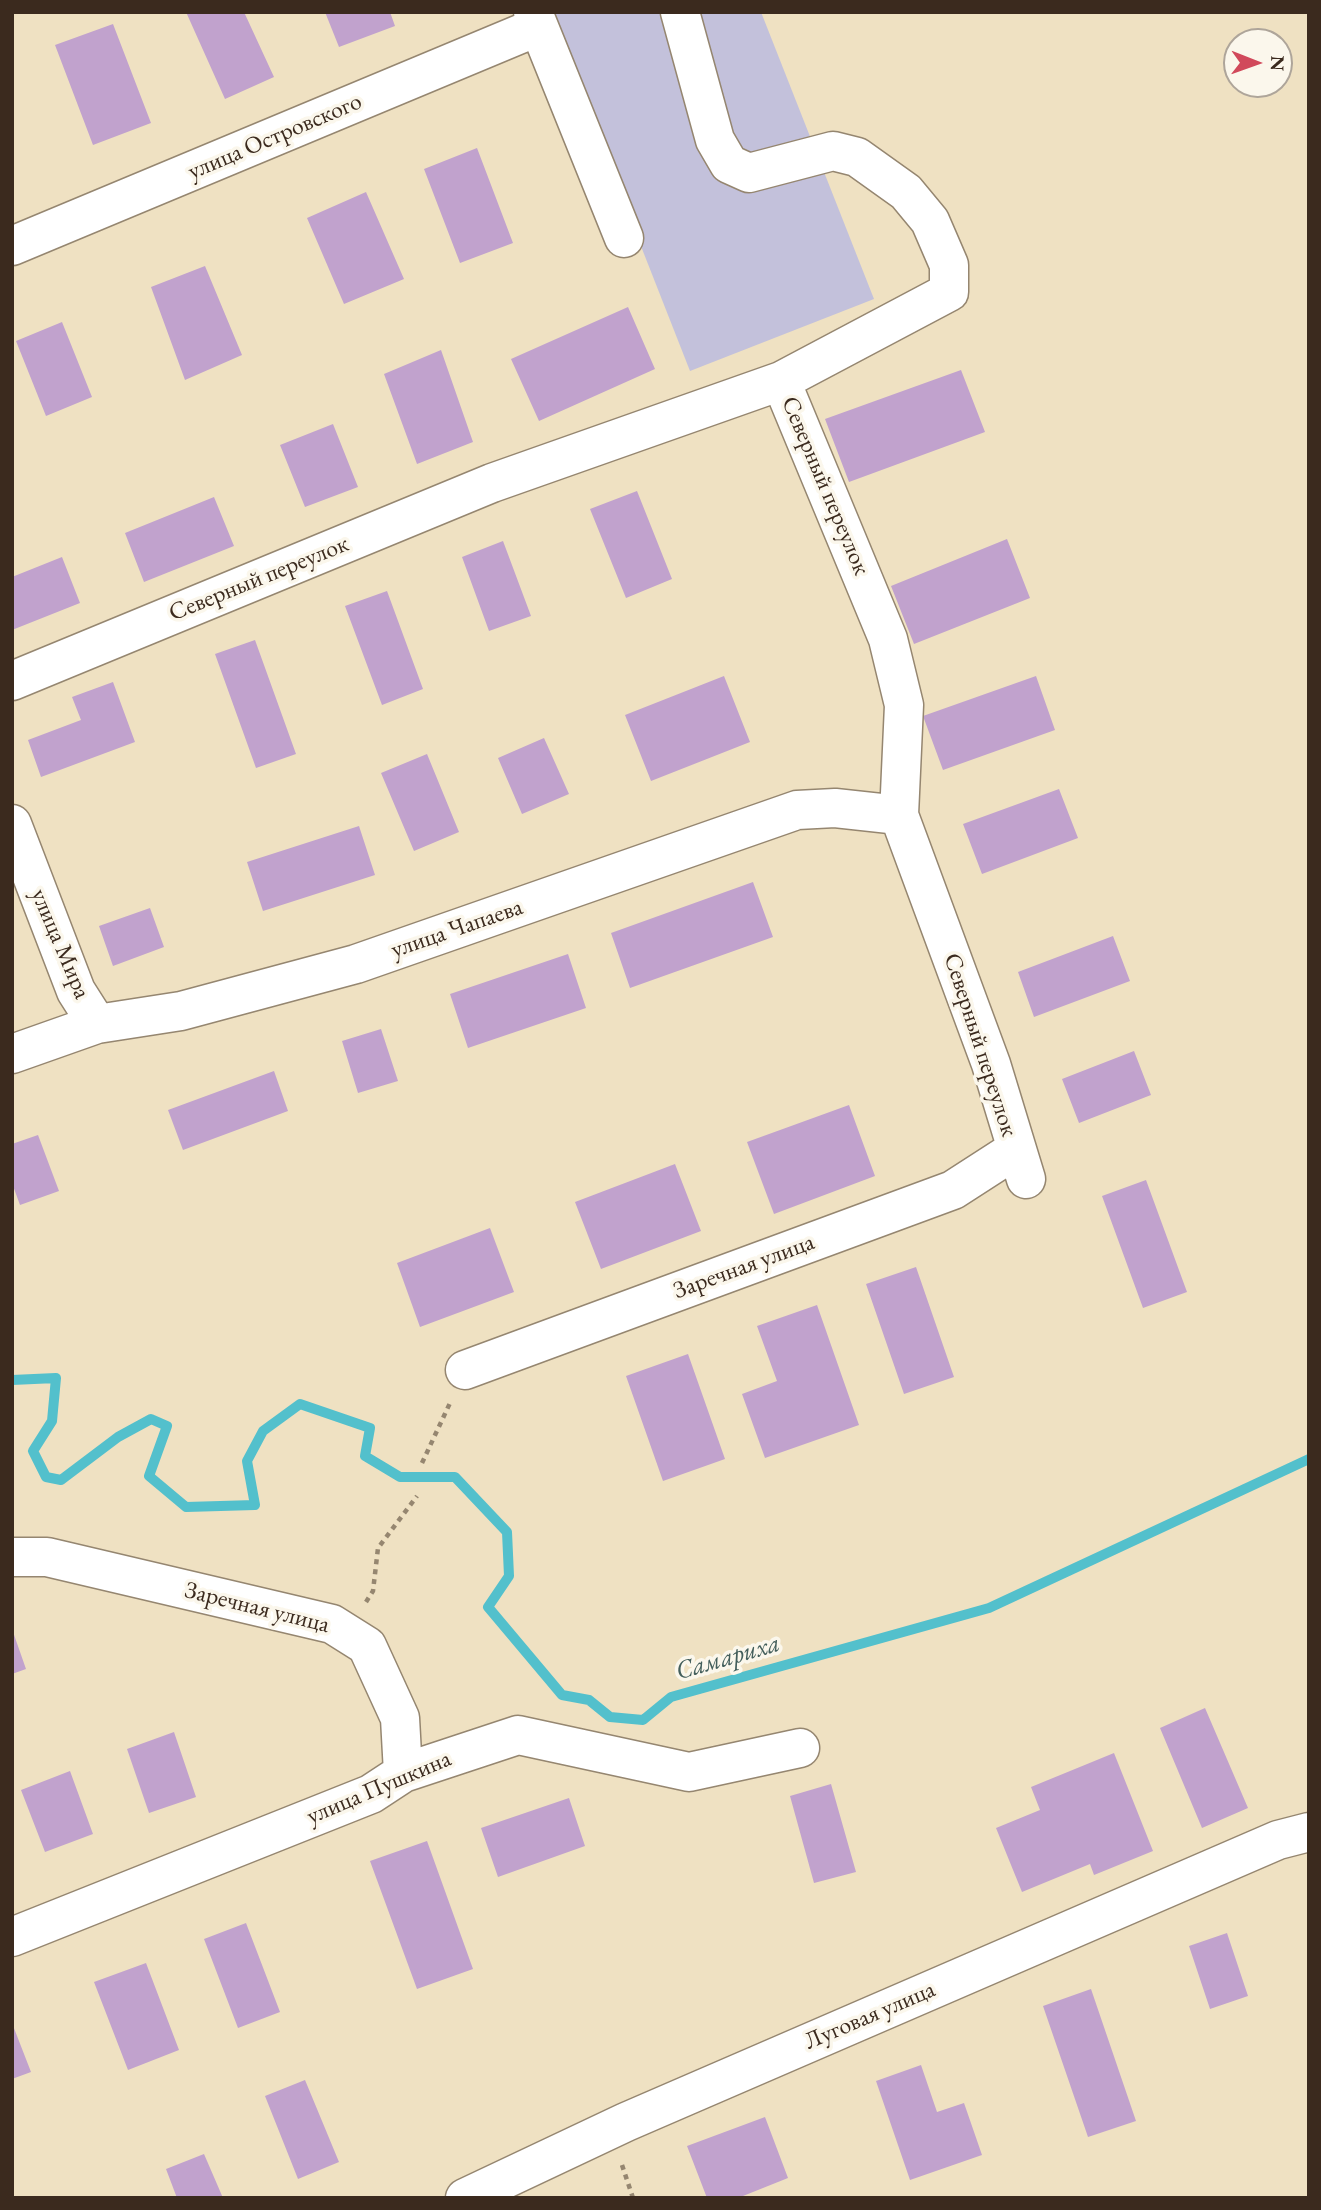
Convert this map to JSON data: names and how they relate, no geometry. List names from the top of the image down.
{
  "streets": {
    "street": [
      "улица Островского",
      "Северный переулок",
      "улица Чапаева",
      "улица Мира",
      "Заречная улица",
      "улица Пушкина",
      "Луговая улица"
    ]
  },
  "crossings": [
    ["Северный переулок", "улица Чапаева"],
    ["Северный переулок", "Заречная улица"],
    ["улица Чапаева", "улица Мира"],
    ["Заречная улица", "улица Пушкина"]
  ],
  "water": ["Самариха"],
  "north": "right"
}
